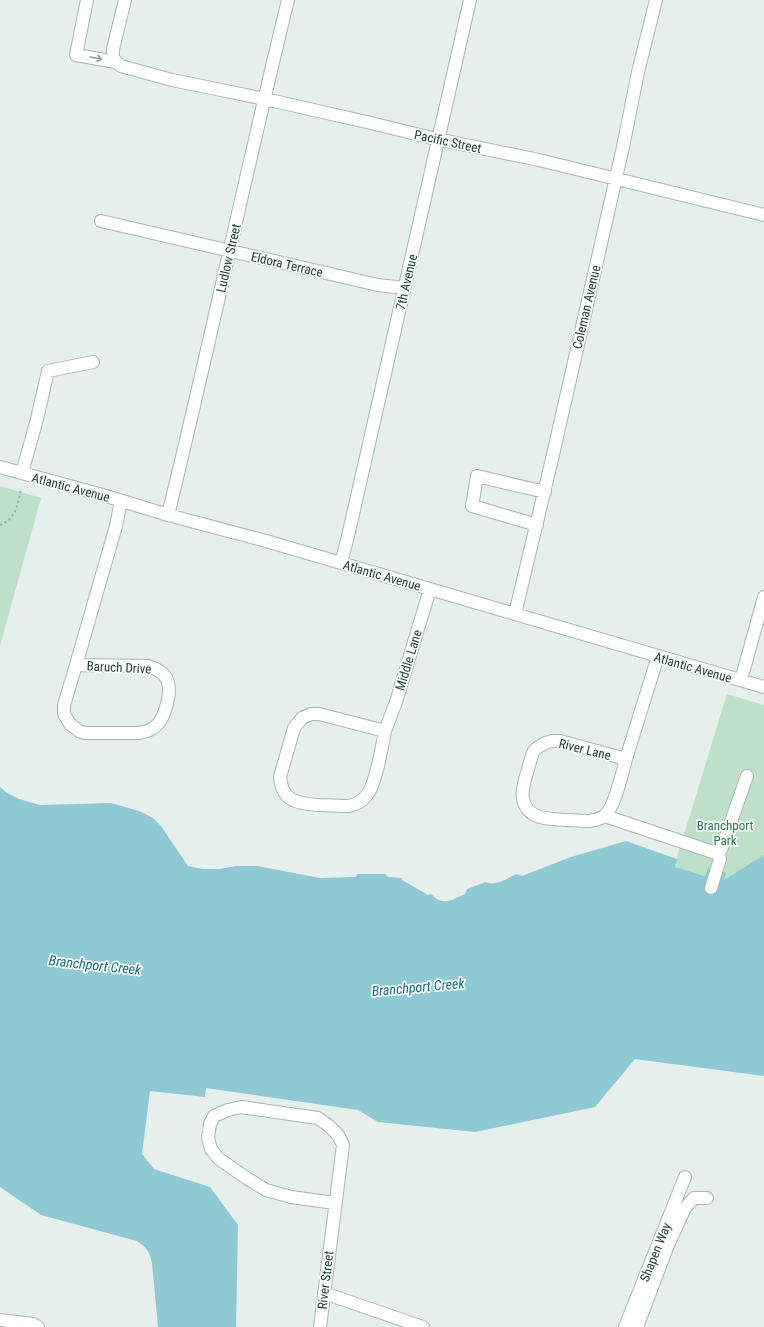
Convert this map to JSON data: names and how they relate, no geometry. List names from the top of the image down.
{
  "streets": {
    "street": [
      "Pacific Street",
      "Ludlow Street",
      "Eldora Terrace",
      "7th Avenue",
      "Coleman Avenue",
      "Atlantic Avenue",
      "Middle Lane",
      "Baruch Drive",
      "River Lane",
      "Shapen Way",
      "River Street"
    ]
  },
  "crossings": [
    ["Pacific Street", "Ludlow Street"],
    ["Pacific Street", "7th Avenue"],
    ["Pacific Street", "Coleman Avenue"],
    ["Ludlow Street", "Eldora Terrace"],
    ["Ludlow Street", "Atlantic Avenue"],
    ["Eldora Terrace", "7th Avenue"],
    ["7th Avenue", "Atlantic Avenue"],
    ["Coleman Avenue", "Atlantic Avenue"],
    ["Atlantic Avenue", "Middle Lane"],
    ["Atlantic Avenue", "Baruch Drive"],
    ["Atlantic Avenue", "River Lane"]
  ],
  "water": ["Branchport Creek"],
  "parks": ["Branchport Park"]
}
